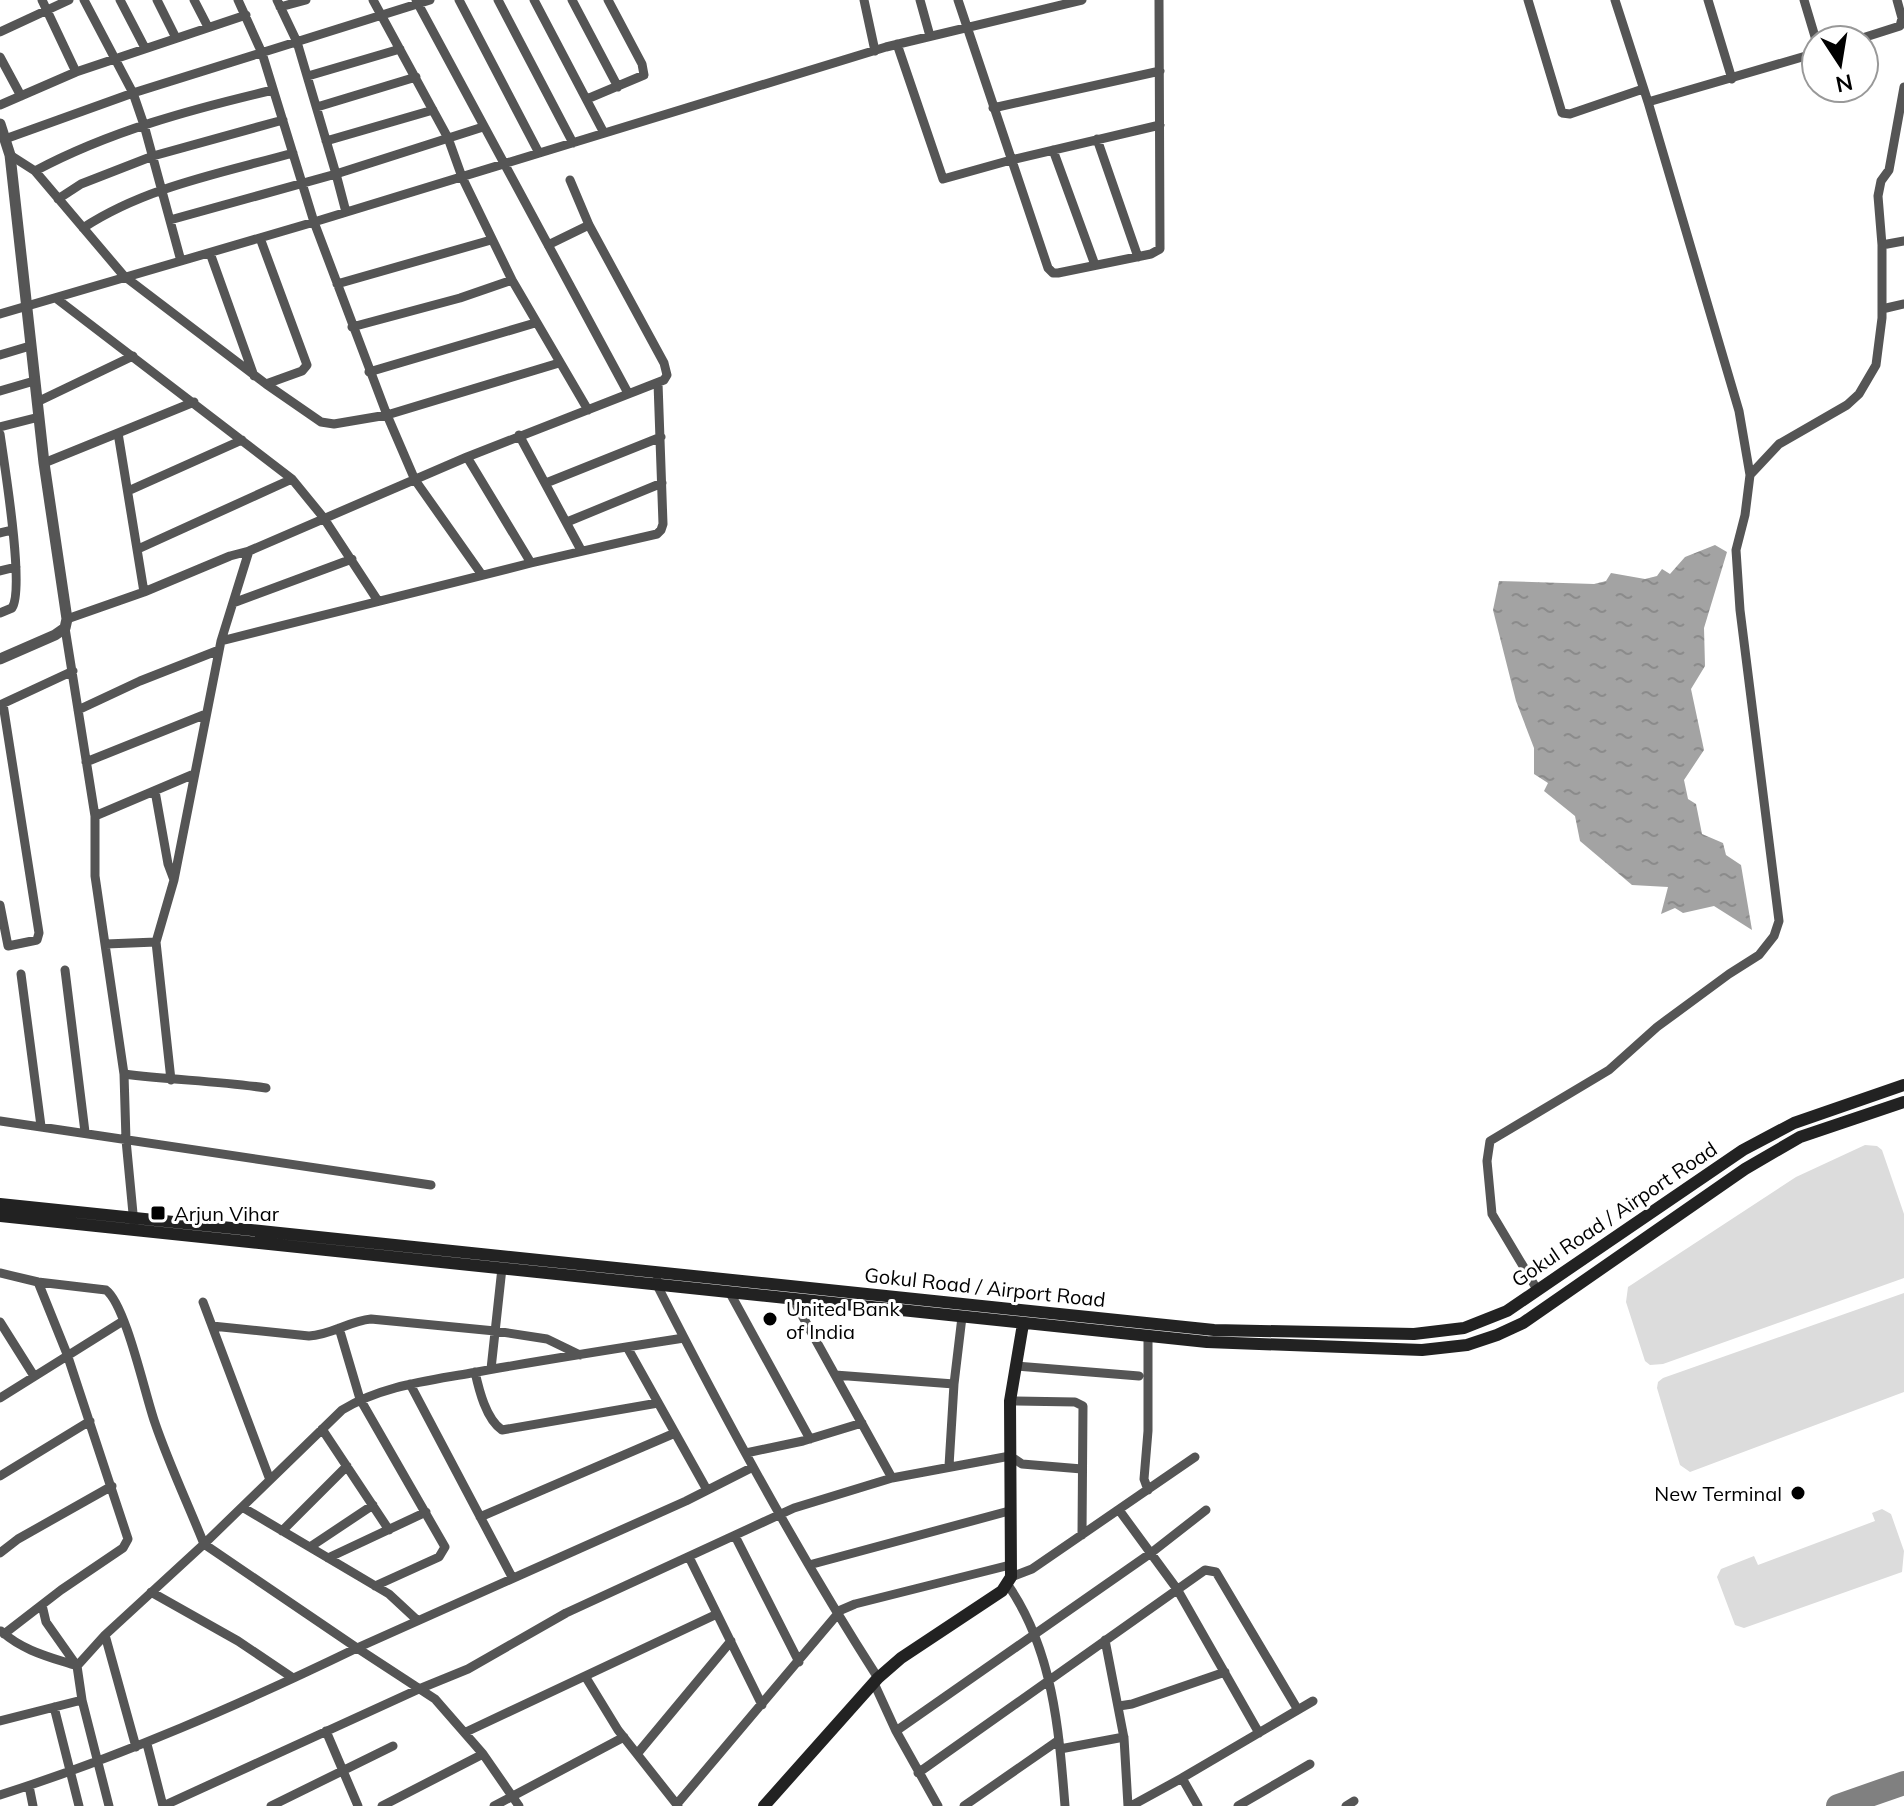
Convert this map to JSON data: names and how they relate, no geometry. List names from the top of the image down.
{
  "streets": {
    "main road": ["Gokul Road / Airport Road"]
  },
  "places": {
    "transit": ["Arjun Vihar"],
    "other": ["United Bank of India", "New Terminal"]
  },
  "north": "bottom"
}
